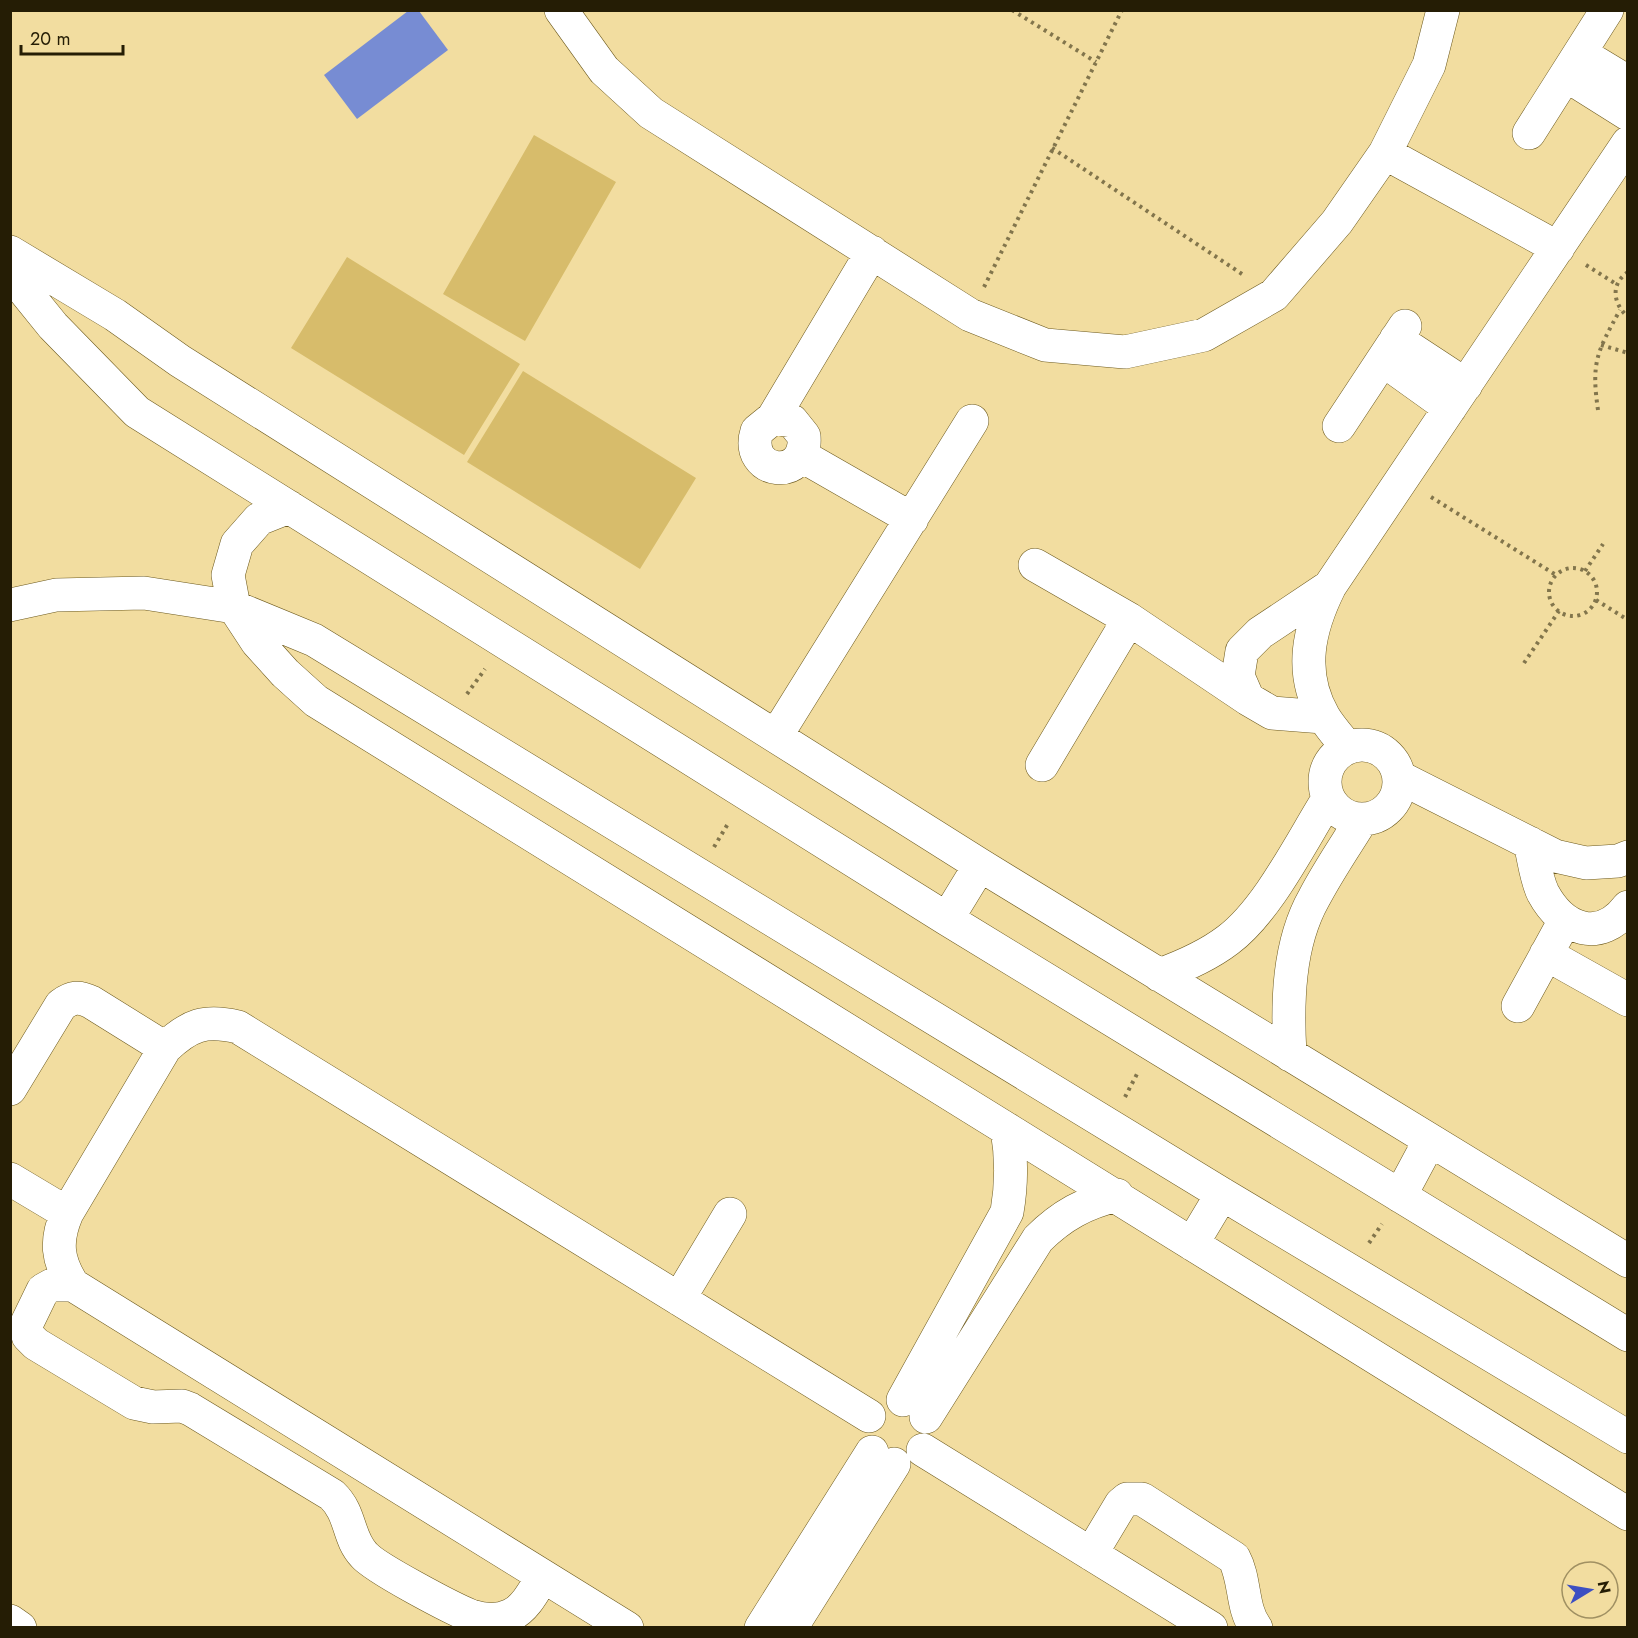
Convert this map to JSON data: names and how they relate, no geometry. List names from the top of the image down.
{
  "scale_bar": "20 m",
  "north": "right"
}
